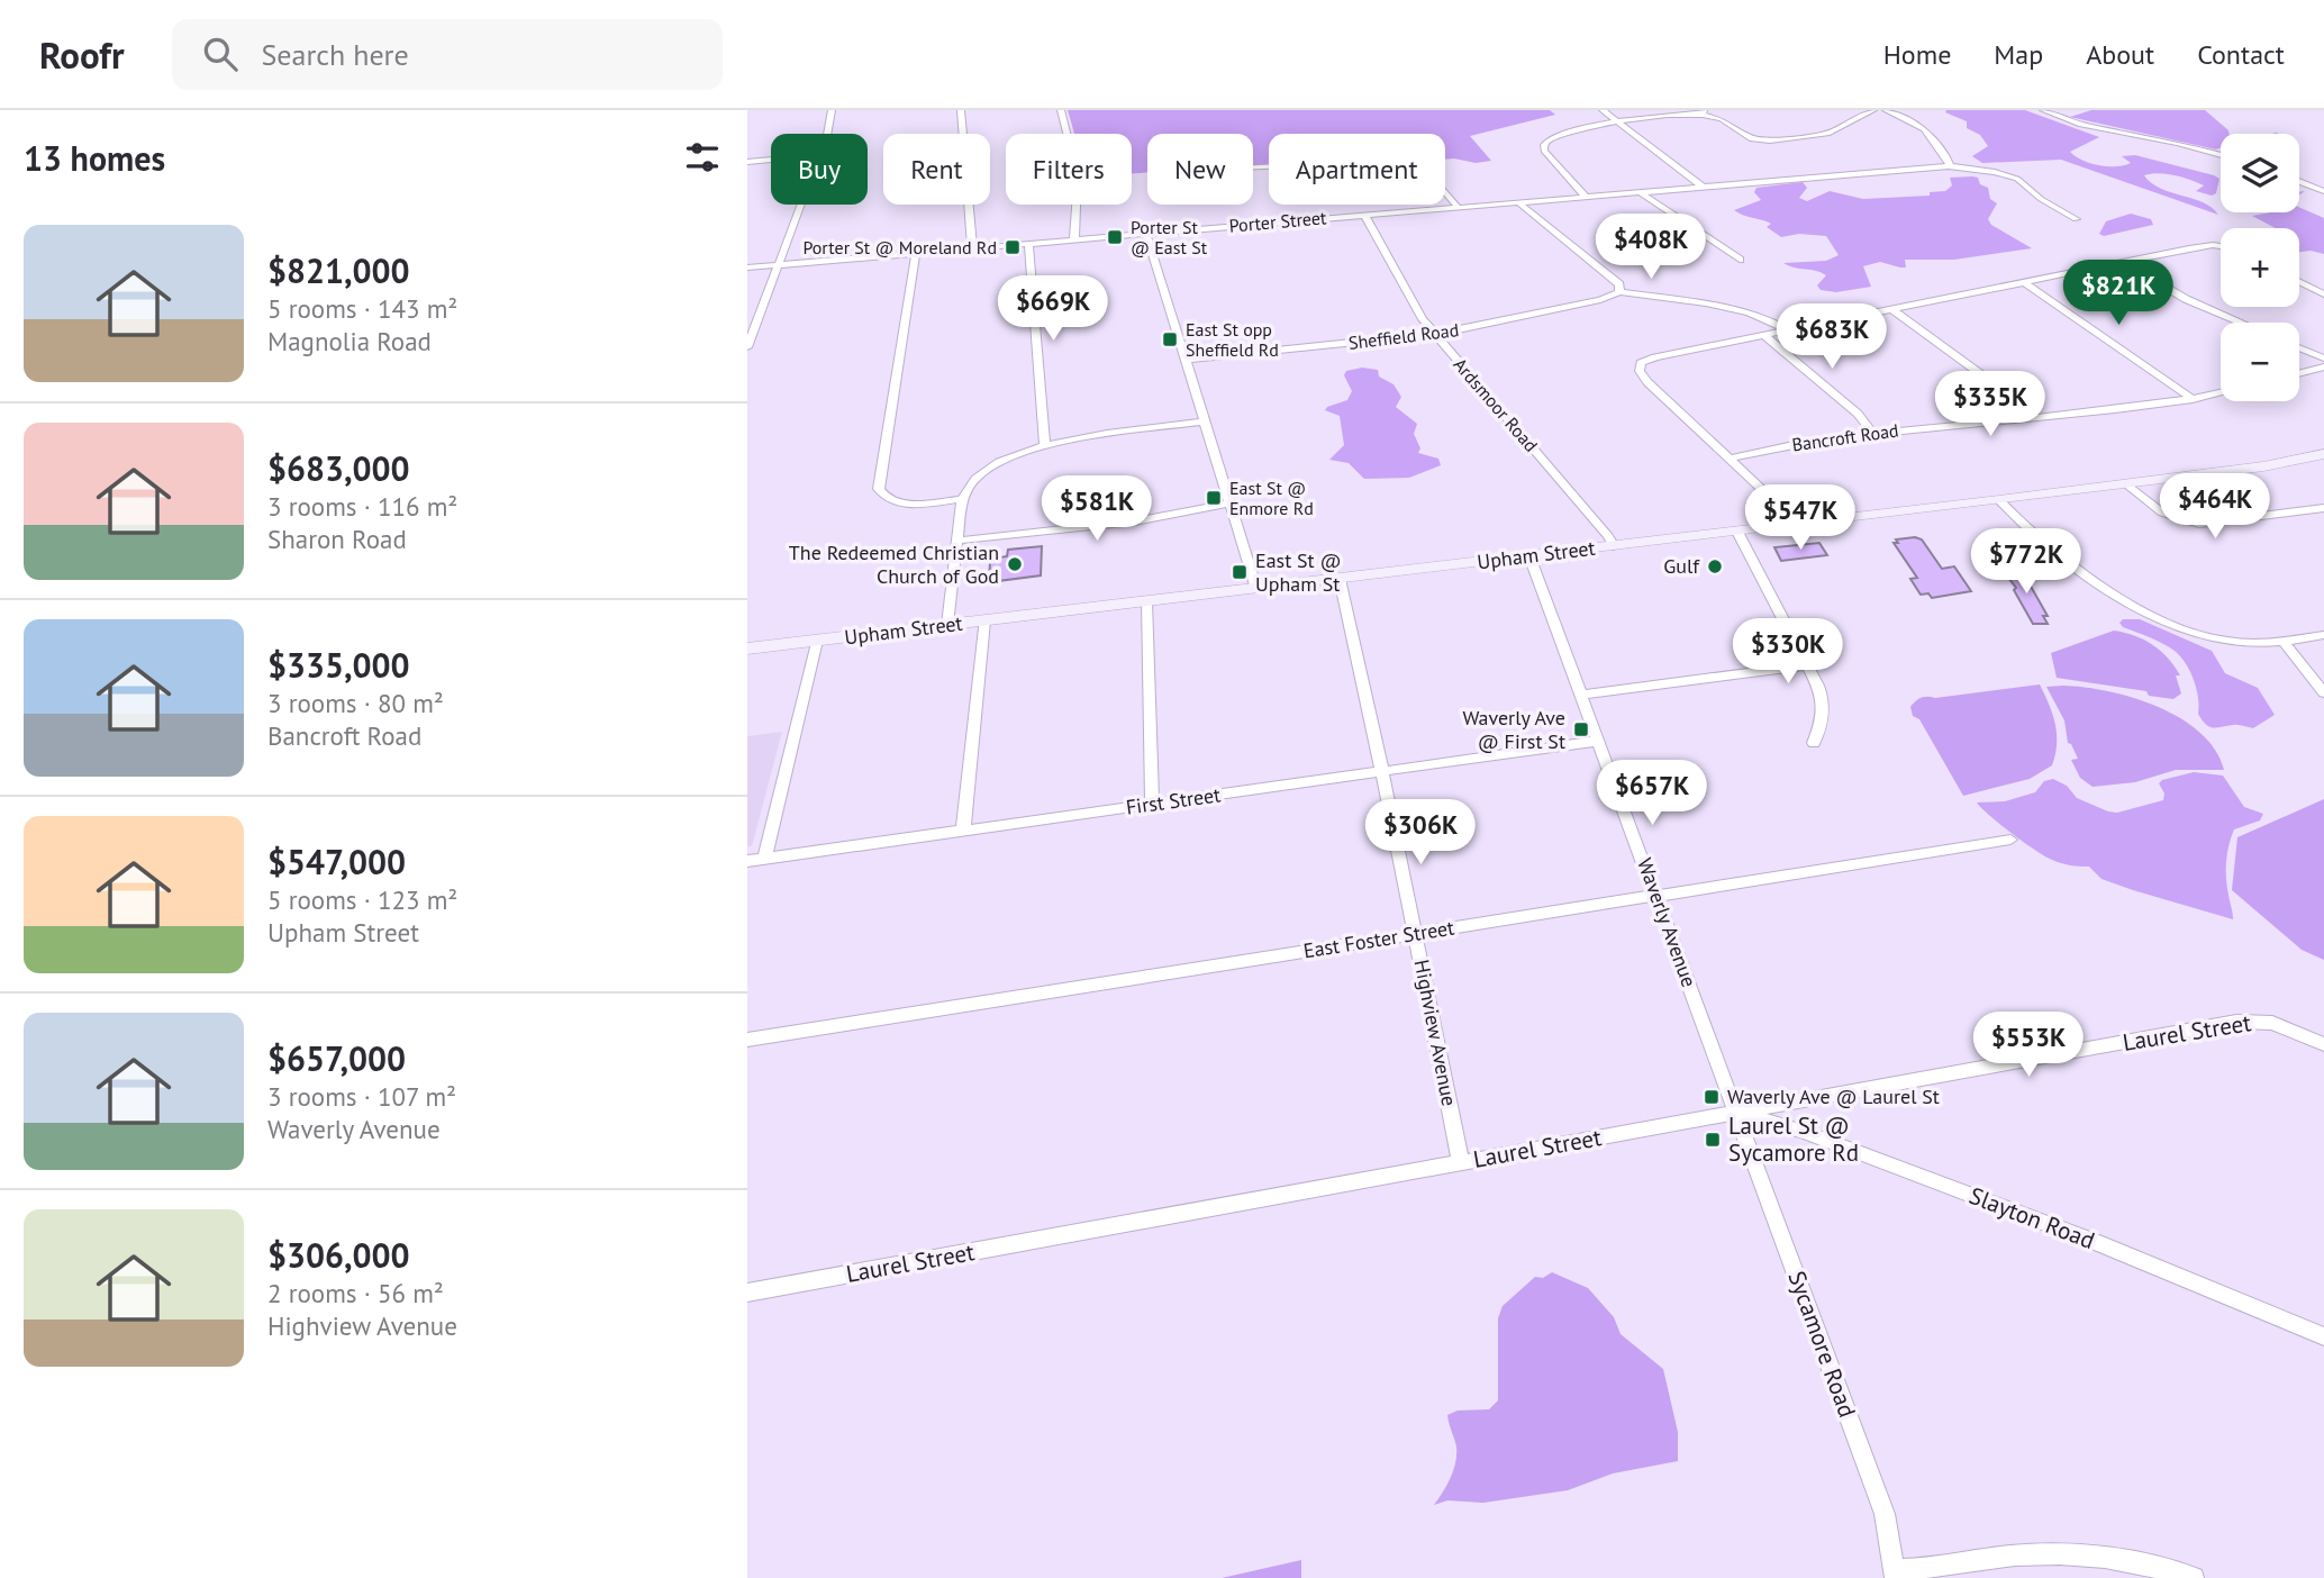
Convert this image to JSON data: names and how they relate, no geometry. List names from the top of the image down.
{
  "streets": {
    "main road": ["Upham Street"],
    "street": [
      "Porter Street",
      "Sheffield Road",
      "Ardsmoor Road",
      "Bancroft Road",
      "First Street",
      "Waverly Avenue",
      "East Foster Street",
      "Highview Avenue",
      "Laurel Street",
      "Slayton Road",
      "Sycamore Road"
    ]
  },
  "crossings": [
    ["Porter Street", "Ardsmoor Road"],
    ["Sheffield Road", "Ardsmoor Road"],
    ["Ardsmoor Road", "Upham Street"],
    ["Upham Street", "Waverly Avenue"],
    ["Upham Street", "Highview Avenue"],
    ["First Street", "Waverly Avenue"],
    ["First Street", "Highview Avenue"],
    ["Waverly Avenue", "East Foster Street"],
    ["Waverly Avenue", "Laurel Street"],
    ["Waverly Avenue", "Slayton Road"],
    ["Waverly Avenue", "Sycamore Road"],
    ["East Foster Street", "Highview Avenue"],
    ["Highview Avenue", "Laurel Street"],
    ["Laurel Street", "Slayton Road"],
    ["Laurel Street", "Sycamore Road"],
    ["Slayton Road", "Sycamore Road"]
  ],
  "places": {
    "transit": [
      "Porter St @ East St",
      "Porter St @ Moreland Rd",
      "East St opp Sheffield Rd",
      "East St @ Enmore Rd",
      "East St @ Upham St",
      "Waverly Ave @ First St",
      "Waverly Ave @ Laurel St",
      "Laurel St @ Sycamore Rd"
    ],
    "other": ["The Redeemed Christian Church of God", "Gulf"]
  },
  "page": {
    "header": "Roofr",
    "search": "Search here",
    "nav": [
      "Home",
      "Map",
      "About",
      "Contact"
    ],
    "heading": "13 homes",
    "map_buttons": ["+", "−"],
    "chip": [
      "Buy",
      "Rent",
      "Filters",
      "New",
      "Apartment"
    ],
    "list": [
      {
        "name": "$821,000",
        "note": "5 rooms · 143 m² · Magnolia Road"
      },
      {
        "name": "$683,000",
        "note": "3 rooms · 116 m² · Sharon Road"
      },
      {
        "name": "$335,000",
        "note": "3 rooms · 80 m² · Bancroft Road"
      },
      {
        "name": "$547,000",
        "note": "5 rooms · 123 m² · Upham Street"
      },
      {
        "name": "$657,000",
        "note": "3 rooms · 107 m² · Waverly Avenue"
      },
      {
        "name": "$306,000",
        "note": "2 rooms · 56 m² · Highview Avenue"
      }
    ],
    "price": [
      "$408K",
      "$821K",
      "$669K",
      "$683K",
      "$335K",
      "$464K",
      "$581K",
      "$547K",
      "$772K",
      "$330K",
      "$657K",
      "$306K",
      "$553K"
    ]
  }
}
